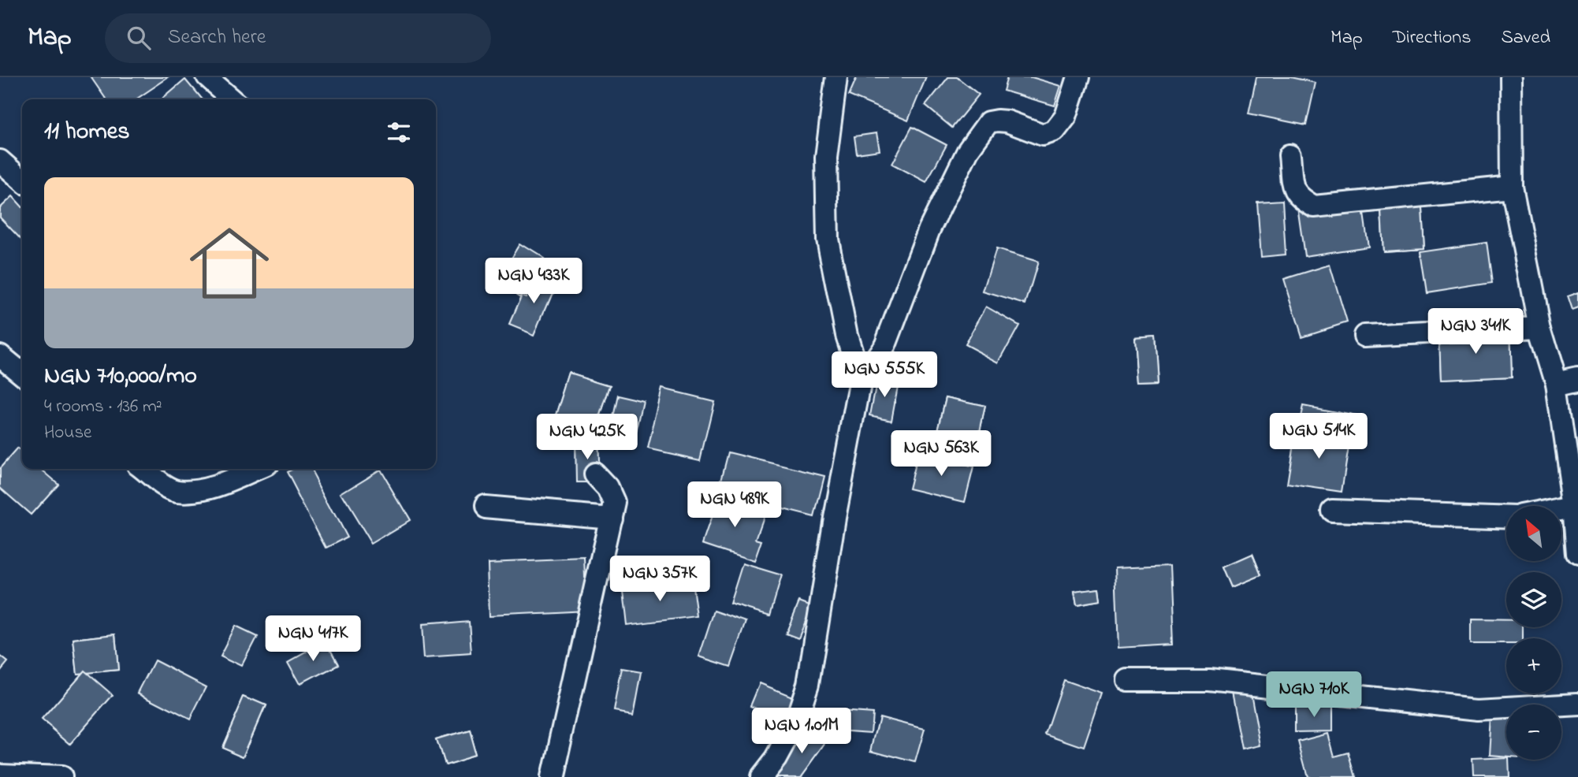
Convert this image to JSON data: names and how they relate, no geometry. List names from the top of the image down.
{
  "north": "top left",
  "page": {
    "header": "Map",
    "search": "Search here",
    "nav": ["Map", "Directions", "Saved"],
    "heading": "11 homes",
    "list": [
      {
        "name": "NGN 710,000/mo",
        "note": "4 rooms · 136 m² · House"
      }
    ],
    "price": [
      "NGN 433K",
      "NGN 341K",
      "NGN 555K",
      "NGN 514K",
      "NGN 425K",
      "NGN 563K",
      "NGN 489K",
      "NGN 357K",
      "NGN 417K",
      "NGN 710K",
      "NGN 1.01M"
    ],
    "map_buttons": ["+", "−"]
  }
}
